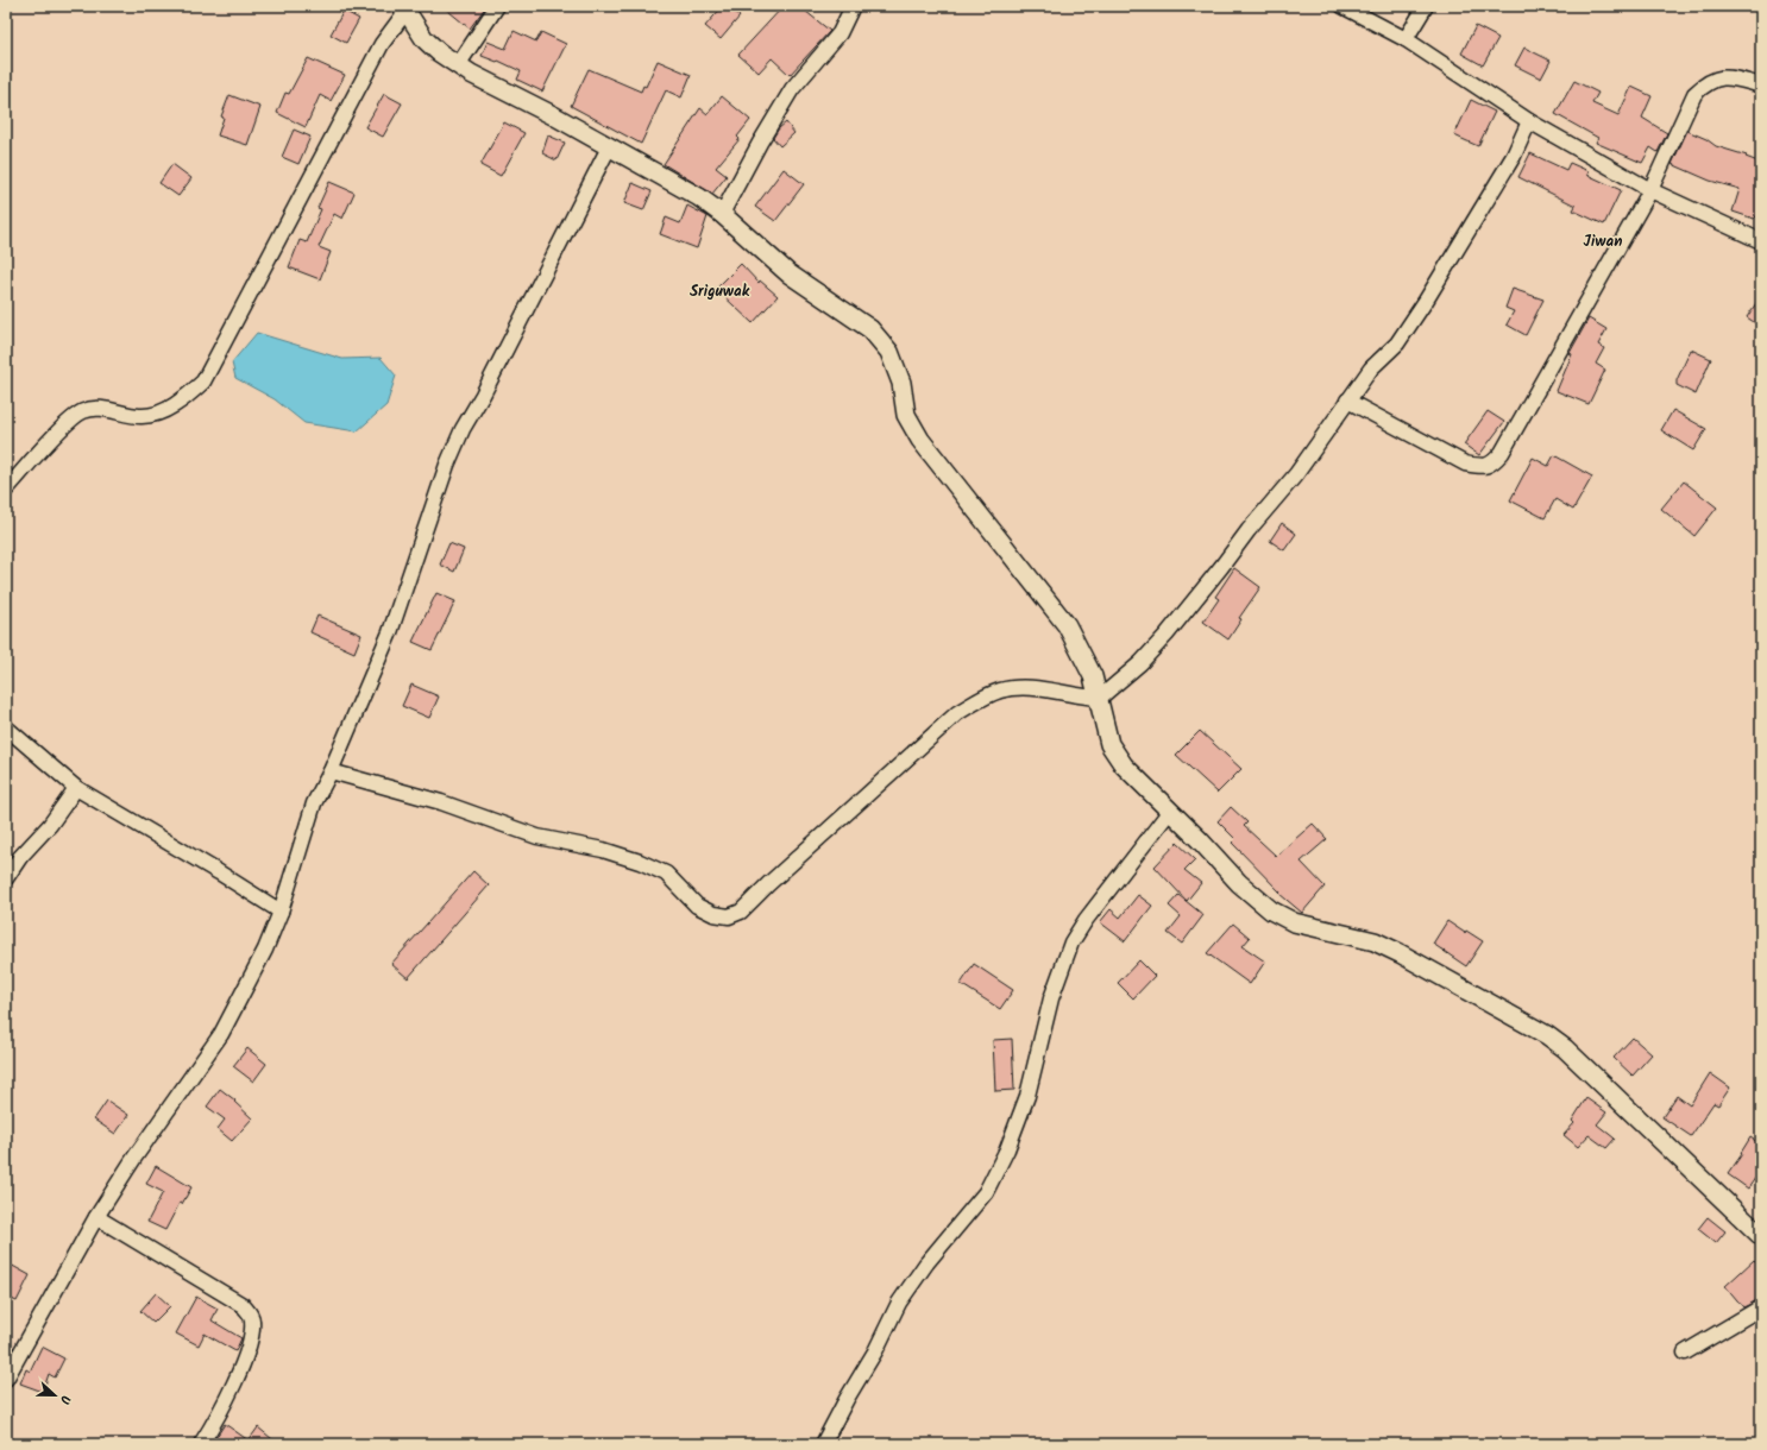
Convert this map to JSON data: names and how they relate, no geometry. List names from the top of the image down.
{
  "districts": ["Jiwan", "Sriguwak"],
  "north": "right"
}
